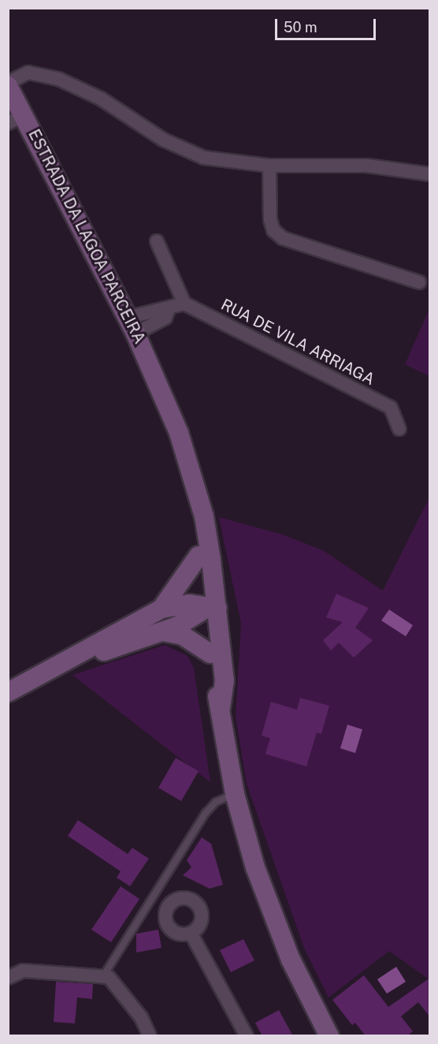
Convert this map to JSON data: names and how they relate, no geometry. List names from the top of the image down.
{
  "streets": {
    "street": ["ESTRADA DA LAGOA PARCEIRA", "RUA DE VILA ARRIAGA"]
  },
  "scale_bar": "50 m"
}
